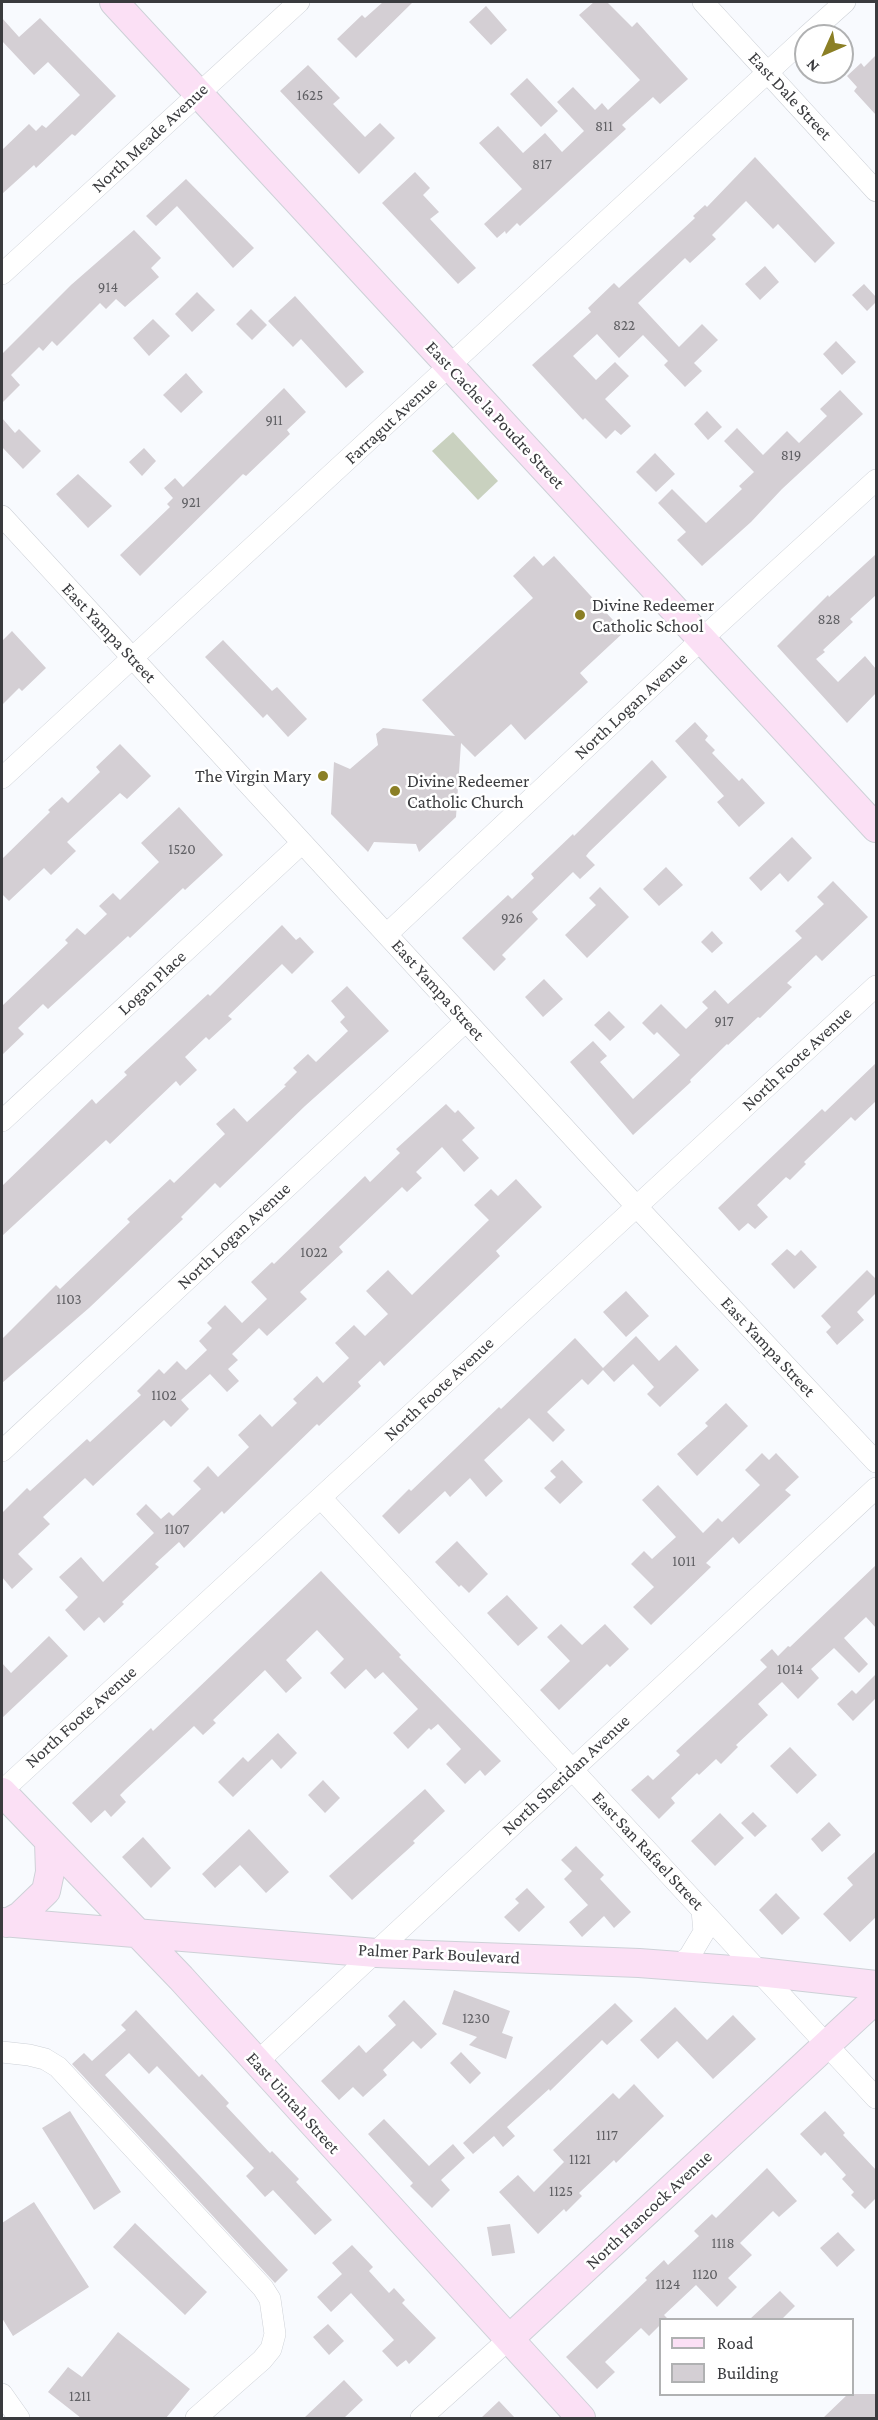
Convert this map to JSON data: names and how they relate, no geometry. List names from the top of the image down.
{
  "streets": {
    "main road": [
      "East Cache la Poudre Street",
      "Palmer Park Boulevard",
      "East Uintah Street",
      "North Hancock Avenue"
    ],
    "street": [
      "East Dale Street",
      "North Meade Avenue",
      "Farragut Avenue",
      "East Yampa Street",
      "North Logan Avenue",
      "Logan Place",
      "North Foote Avenue",
      "North Sheridan Avenue",
      "East San Rafael Street"
    ]
  },
  "crossings": [
    ["East Dale Street", "Farragut Avenue"],
    ["North Meade Avenue", "East Cache la Poudre Street"],
    ["East Cache la Poudre Street", "Farragut Avenue"],
    ["East Cache la Poudre Street", "North Logan Avenue"],
    ["Farragut Avenue", "East Yampa Street"],
    ["East Yampa Street", "North Logan Avenue"],
    ["East Yampa Street", "Logan Place"],
    ["East Yampa Street", "North Foote Avenue"],
    ["North Foote Avenue", "East San Rafael Street"],
    ["North Foote Avenue", "East Uintah Street"],
    ["North Sheridan Avenue", "East San Rafael Street"],
    ["North Sheridan Avenue", "Palmer Park Boulevard"],
    ["North Sheridan Avenue", "East Uintah Street"],
    ["East San Rafael Street", "Palmer Park Boulevard"],
    ["East San Rafael Street", "North Hancock Avenue"],
    ["Palmer Park Boulevard", "East Uintah Street"],
    ["East Uintah Street", "North Hancock Avenue"]
  ],
  "places": ["Divine Redeemer Catholic School", "The Virgin Mary", "Divine Redeemer Catholic Church"],
  "house_numbers": [
    "1625",
    "811",
    "817",
    "914",
    "822",
    "911",
    "819",
    "921",
    "828",
    "1520",
    "926",
    "917",
    "1022",
    "1103",
    "1102",
    "1107",
    "1011",
    "1014",
    "1230",
    "1117",
    "1121",
    "1125",
    "1118",
    "1120",
    "1124",
    "1211"
  ],
  "legend": ["Road", "Building"],
  "north": "bottom left"
}
